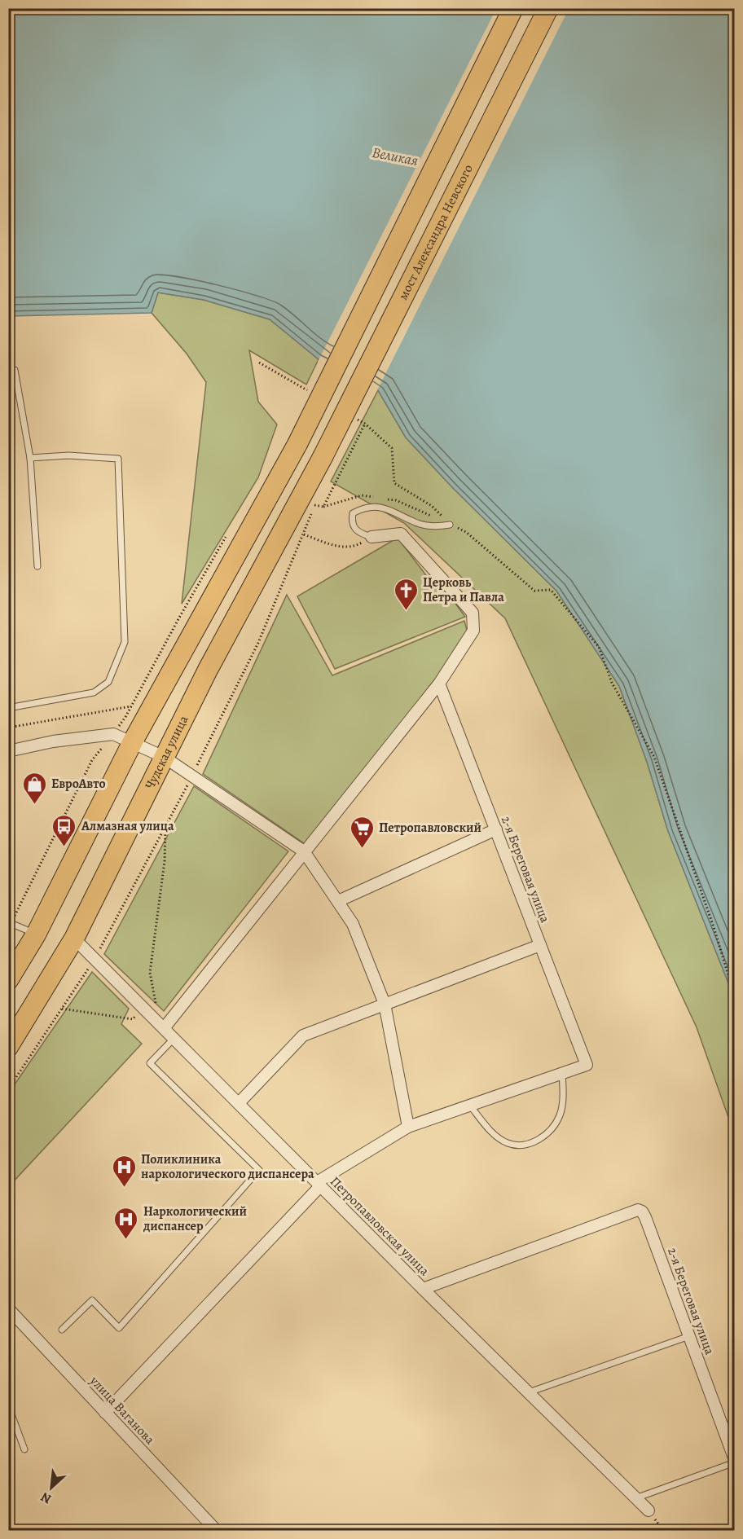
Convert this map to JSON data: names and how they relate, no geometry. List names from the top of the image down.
{
  "streets": {
    "highway": ["мост Александра Невского", "Чудская улица"],
    "street": ["2-я Береговая улица", "Петропавловская улица", "улица Ваганова"]
  },
  "crossings": [
    ["мост Александра Невского", "Чудская улица"],
    ["Чудская улица", "Петропавловская улица"],
    ["2-я Береговая улица", "Петропавловская улица"]
  ],
  "water": ["Великая"],
  "places": {
    "church": ["Церковь Петра и Павла"],
    "shop": ["ЕвроАвто"],
    "bus stop": ["Алмазная улица"],
    "supermarket": ["Петропавловский"],
    "hospital": ["Поликлиника наркологического диспансера", "Наркологический диспансер"]
  },
  "north": "bottom left"
}
